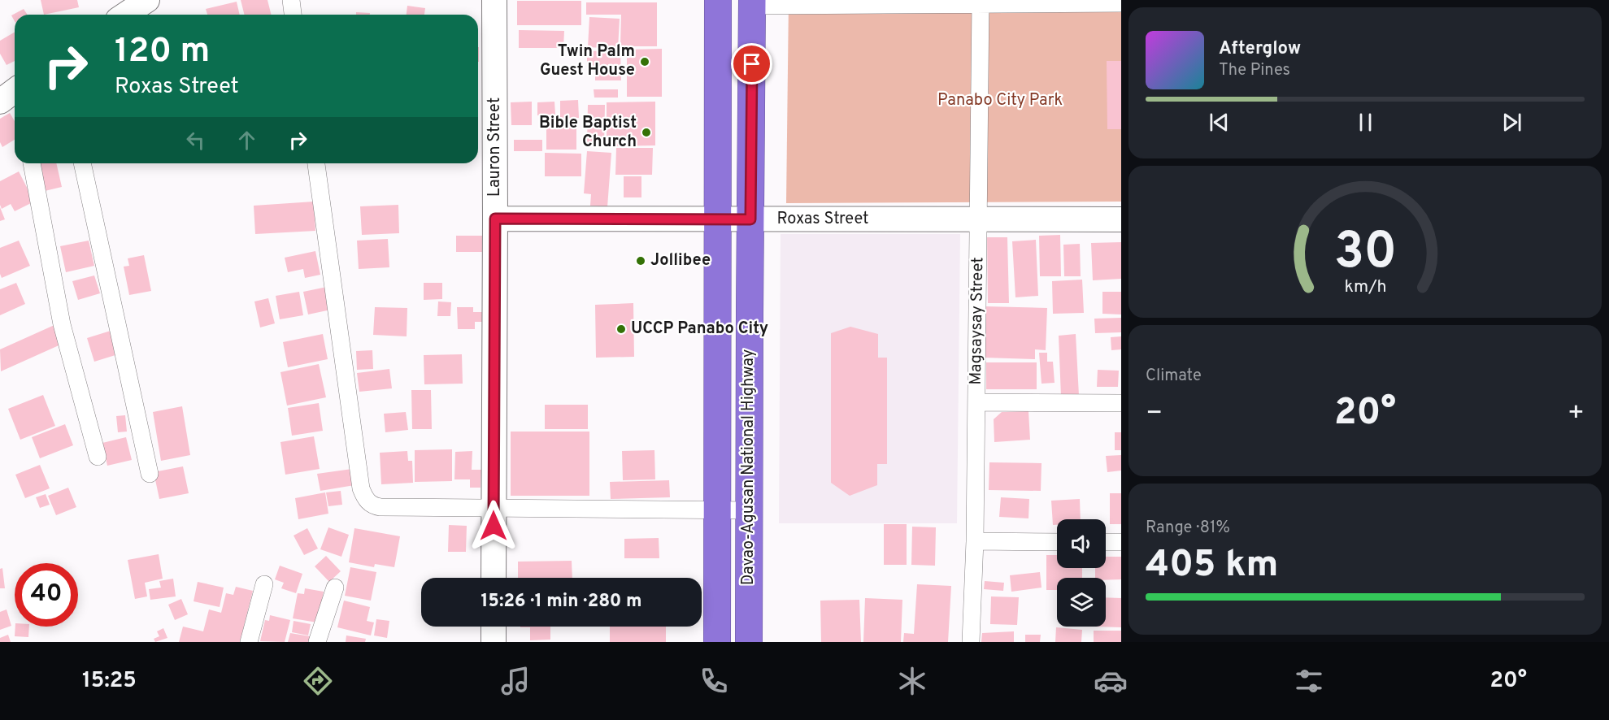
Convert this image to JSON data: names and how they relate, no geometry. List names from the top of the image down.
{
  "streets": {
    "highway": ["Davao-Agusan National Highway"],
    "street": ["Lauron Street", "Roxas Street", "Magsaysay Street"]
  },
  "crossings": [
    ["Lauron Street", "Roxas Street"],
    ["Roxas Street", "Magsaysay Street"],
    ["Roxas Street", "Davao-Agusan National Highway"]
  ],
  "parks": ["Panabo City Park"],
  "places": [
    "Twin Palm Guest House",
    "Bible Baptist Church",
    "Jollibee",
    "UCCP Panabo City"
  ],
  "page": {
    "turn": ["120 m", "Roxas Street"],
    "song": ["Afterglow", "The Pines"],
    "tile": [
      "Climate",
      ["Range · 81%", "405 km"]
    ],
    "heat": ["−", "20°", "+"],
    "limit": "40",
    "trip": "15:26 · 1 min · 280 m",
    "tabs": ["15:25", "20°"],
    "gauge": ["30", "km/h"]
  }
}
